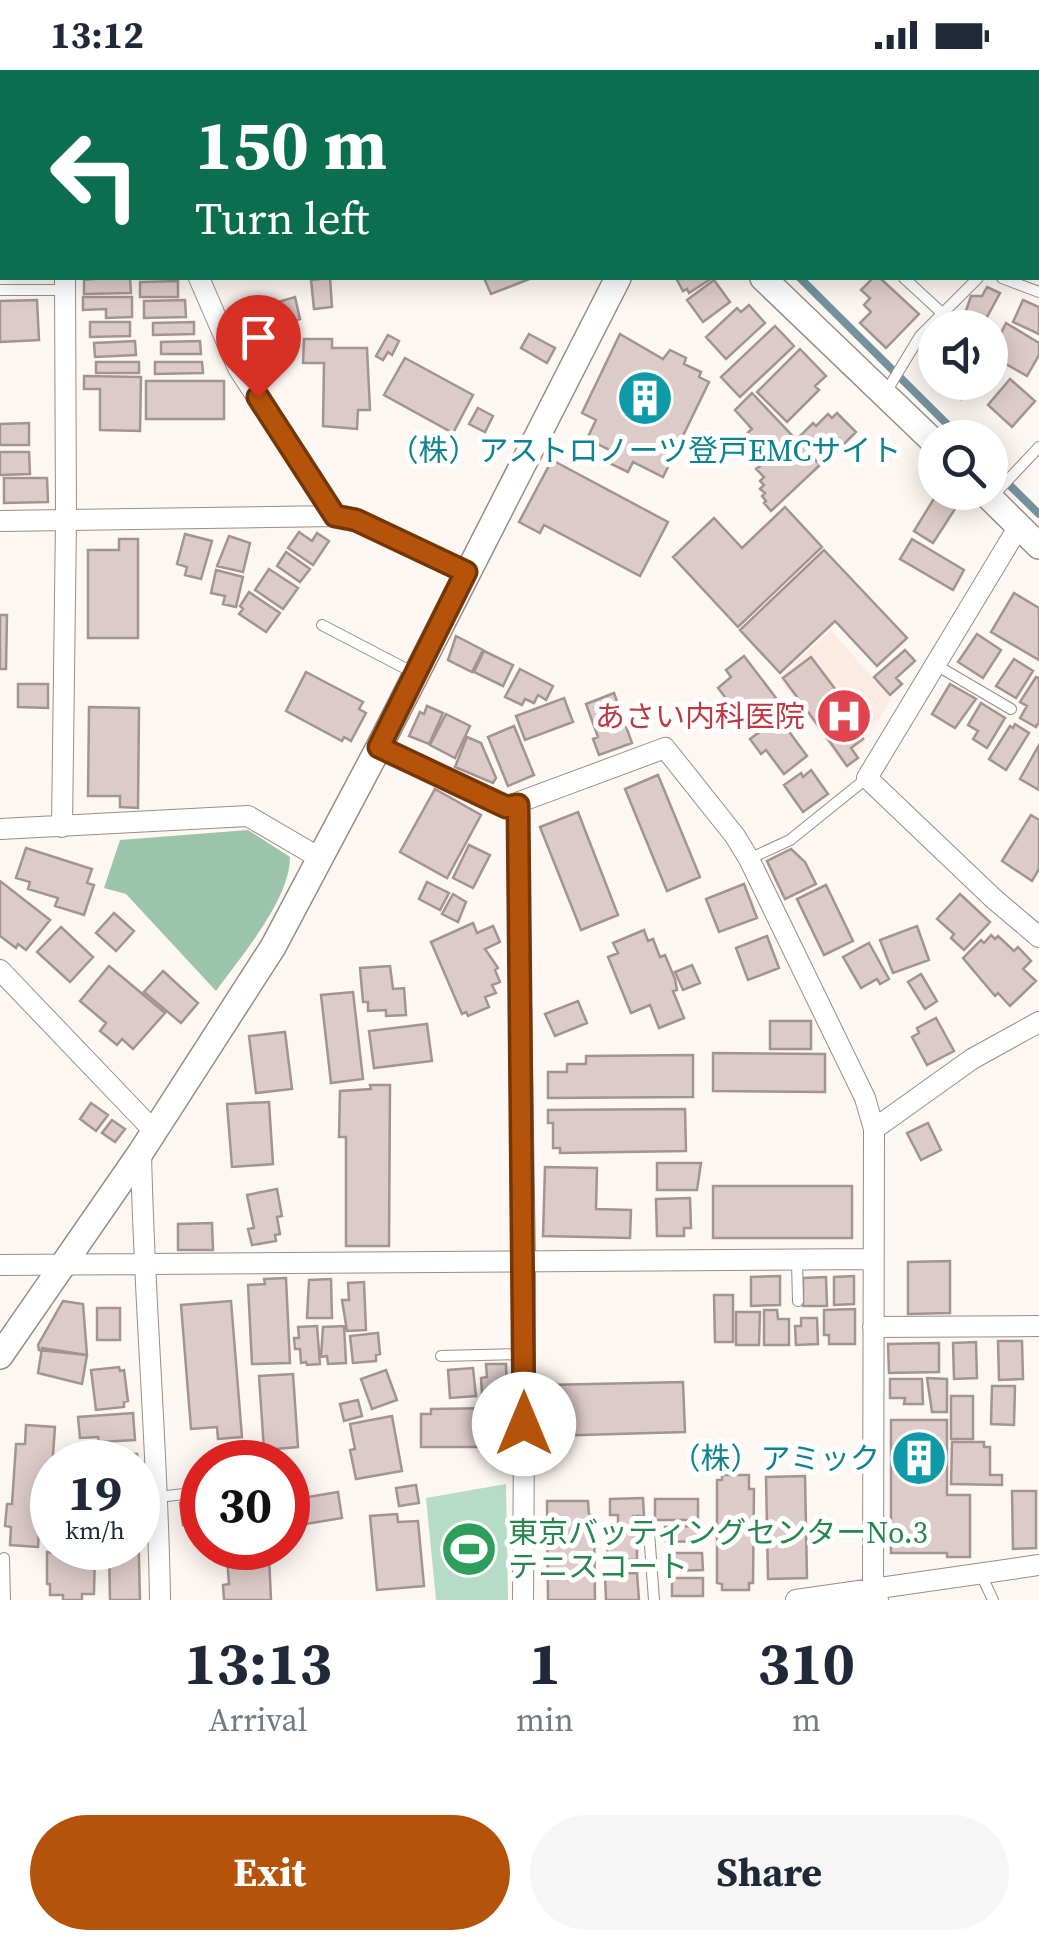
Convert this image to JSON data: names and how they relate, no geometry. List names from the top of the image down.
{
  "places": {
    "building": ["（株）アストロノーツ登戸EMCサイト", "（株）アミック"],
    "hospital": ["あさい内科医院"],
    "sports": ["東京バッティングセンターNo.3 テニスコート"]
  },
  "page": {
    "status": "13:12",
    "turn": ["150 m", "Turn left"],
    "speed": "19 km/h",
    "limit": "30",
    "eta": [
      "13:13",
      "Arrival",
      "1",
      "min",
      "310",
      "m"
    ],
    "buttons": ["Exit", "Share"]
  }
}
